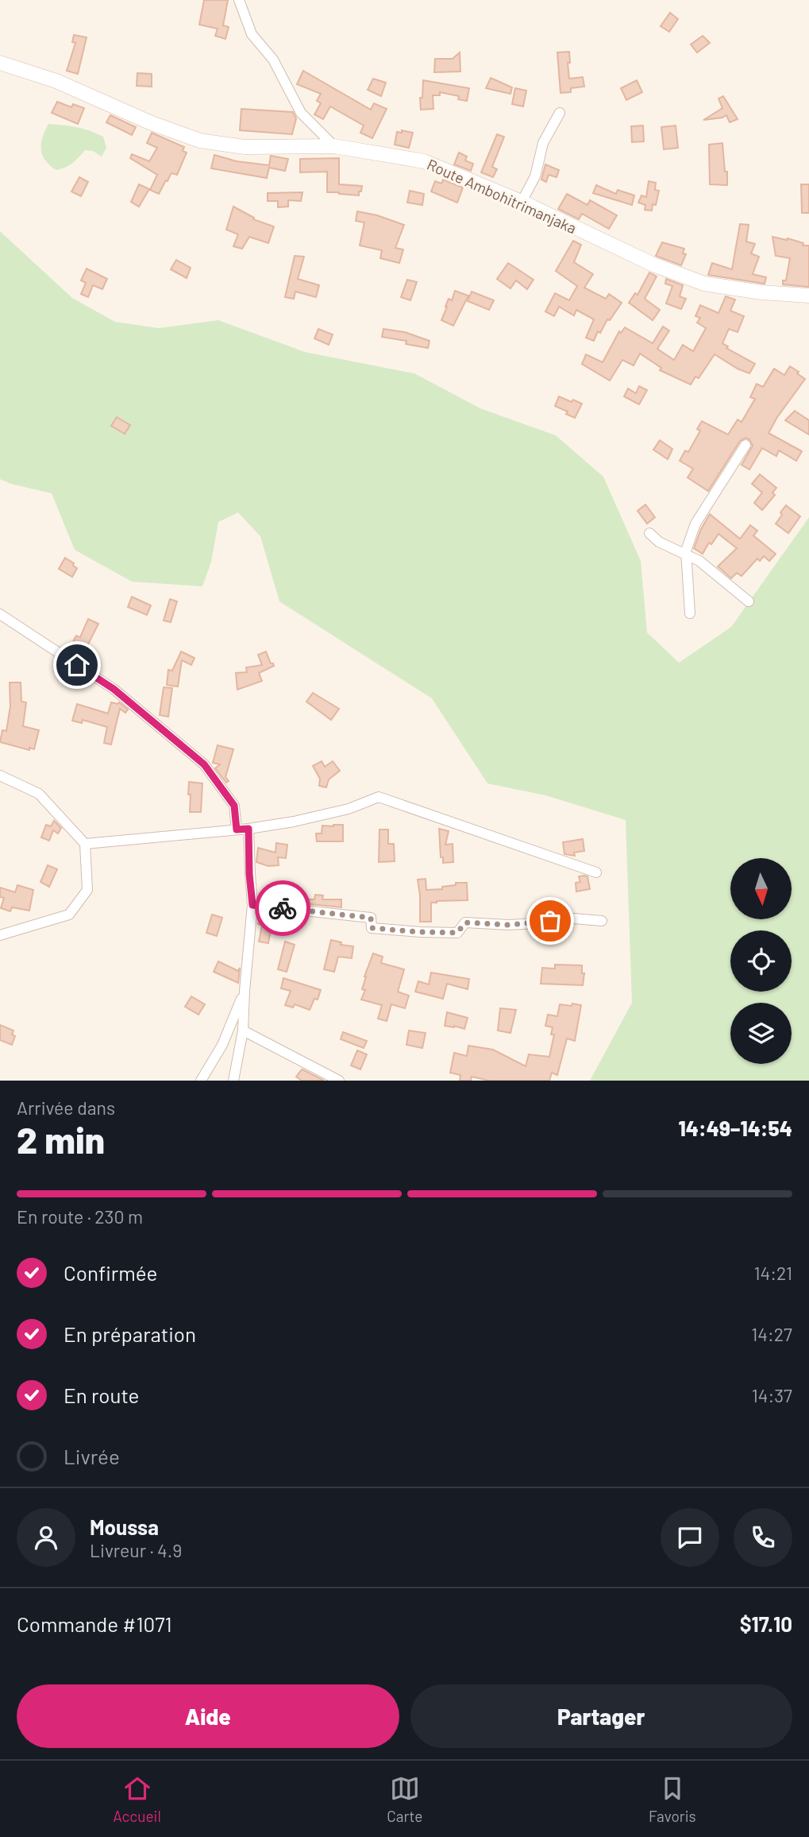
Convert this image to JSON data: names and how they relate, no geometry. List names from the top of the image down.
{
  "streets": {
    "street": ["Route Ambohitrimanjaka"]
  },
  "north": "bottom",
  "page": {
    "heading": ["2 min", "Arrivée dans", "14:49–14:54"],
    "panel": [
      "Moussa",
      "Livreur · 4.9",
      "Commande #1071",
      "$17.10"
    ],
    "bar": "En route · 230 m",
    "list": [
      ["Confirmée", "14:21"],
      ["En préparation", "14:27"],
      ["En route", "14:37"],
      "Livrée"
    ],
    "buttons": ["Aide", "Partager"],
    "tabs": ["Accueil", "Carte", "Favoris"]
  }
}
